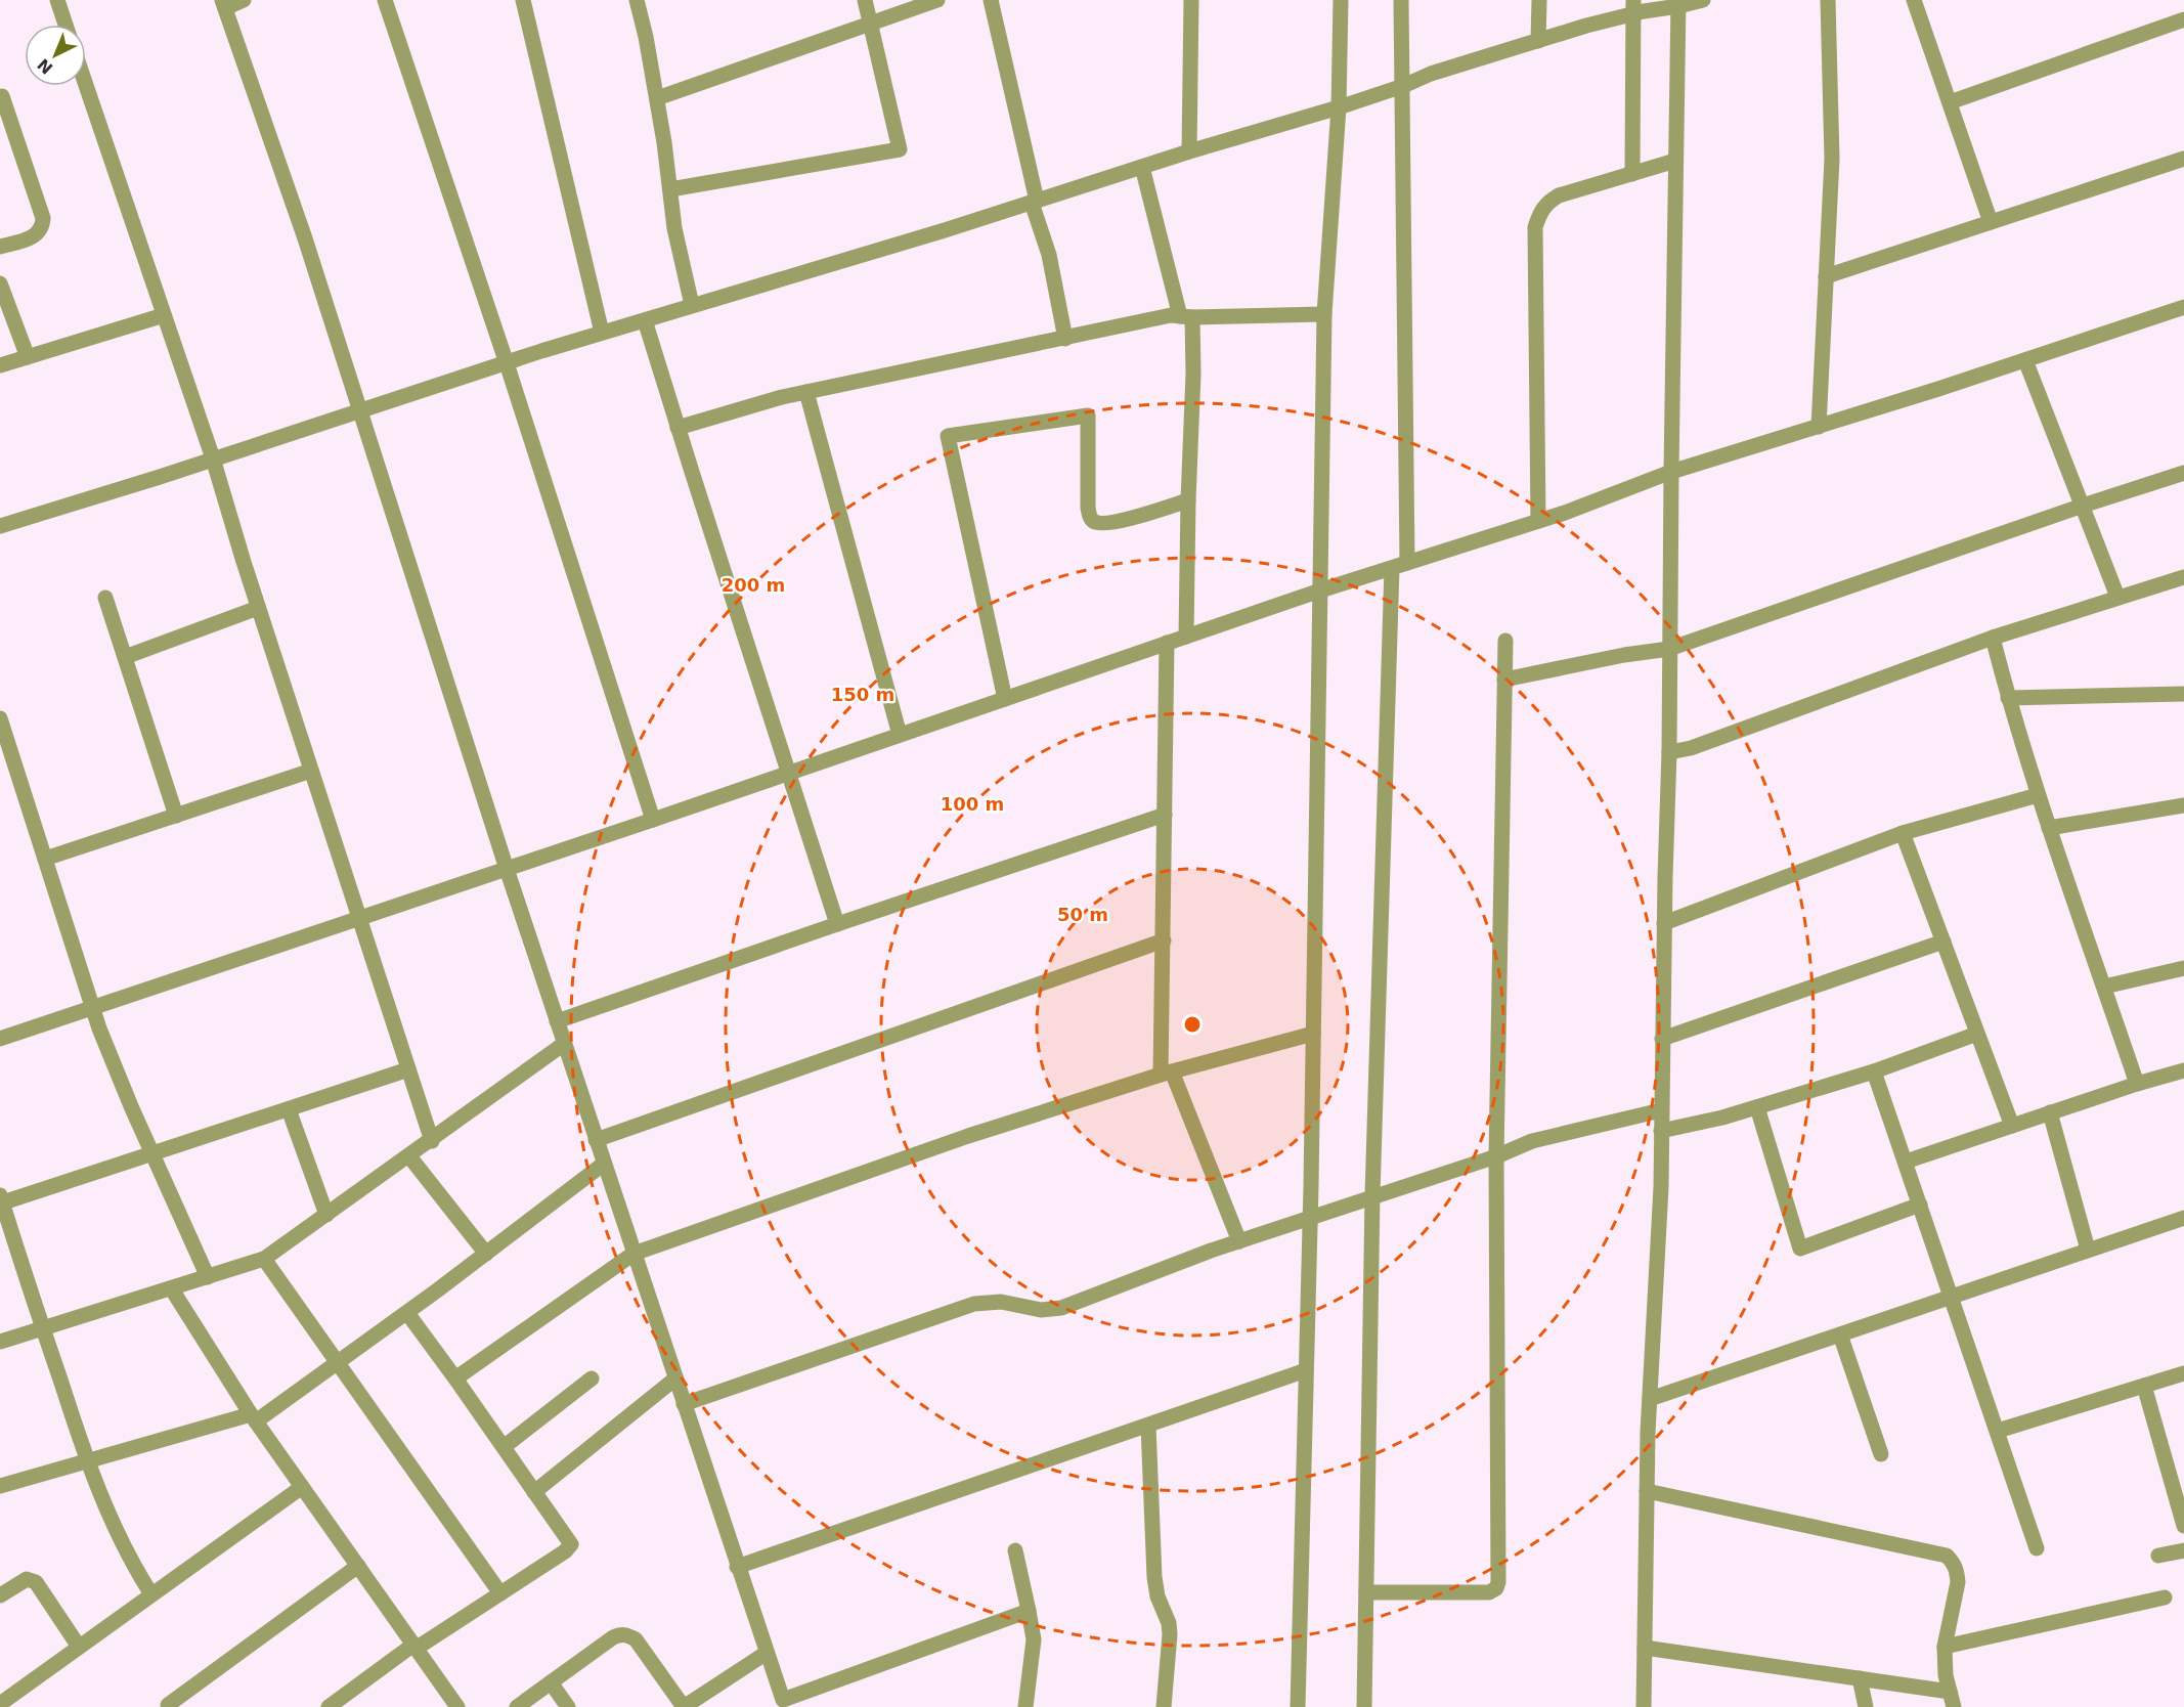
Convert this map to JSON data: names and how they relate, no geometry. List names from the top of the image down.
{
  "north": "bottom left",
  "rings": [
    "200 m",
    "150 m",
    "100 m",
    "50 m"
  ]
}
